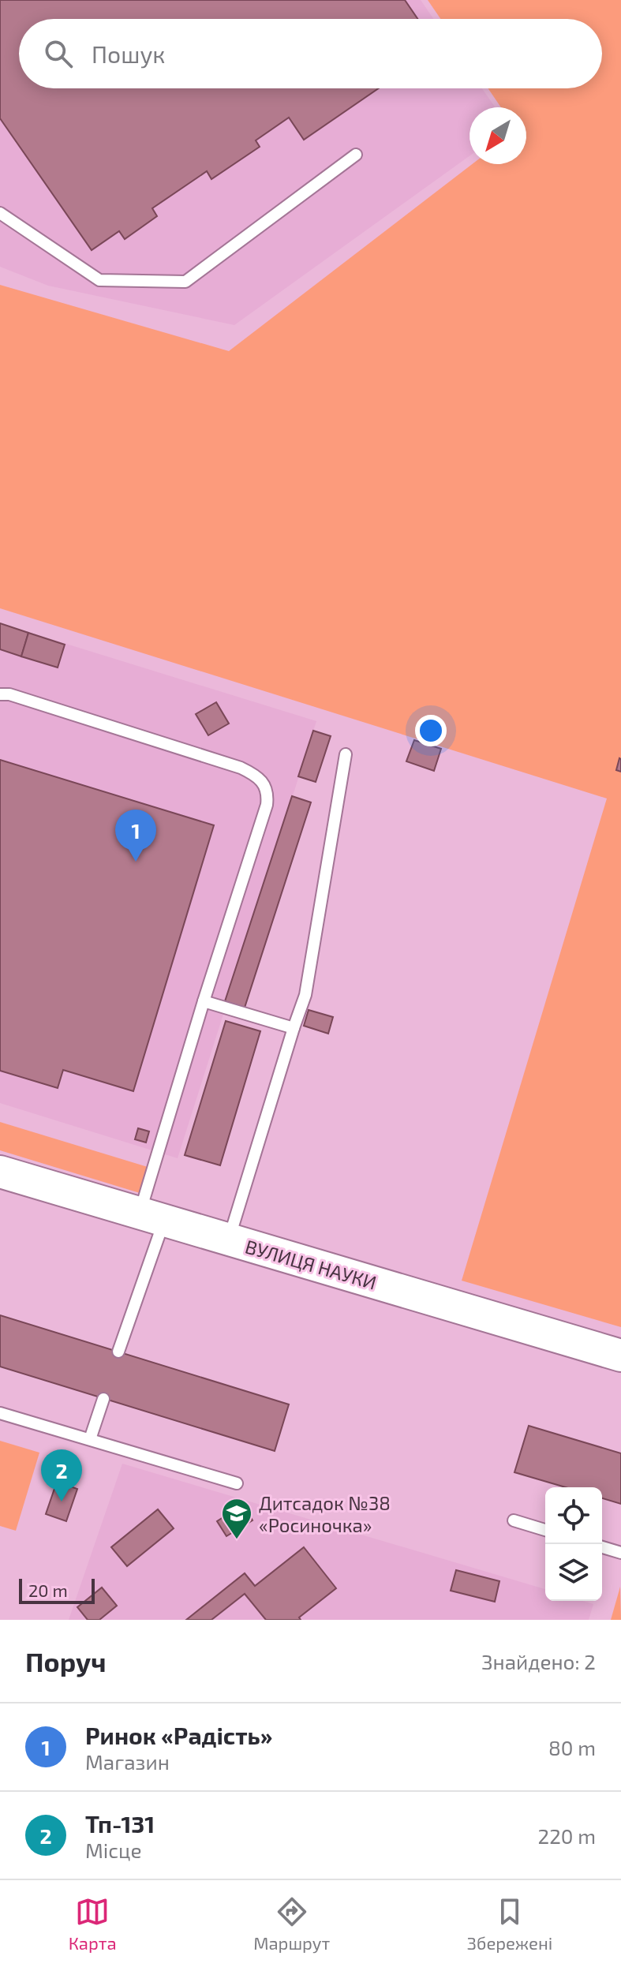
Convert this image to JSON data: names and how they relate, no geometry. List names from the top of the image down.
{
  "streets": {
    "street": ["ВУЛИЦЯ НАУКИ"]
  },
  "places": {
    "school or university": ["Дитсадок №38 «Росиночка»"]
  },
  "scale_bar": "20 m",
  "north": "bottom left",
  "page": {
    "search": "Пошук",
    "pins": ["1", "2"],
    "scale": "20 m",
    "heading": ["Поруч", "Знайдено: 2"],
    "list": [
      {
        "mark": "1",
        "name": "Ринок «Радість»",
        "note": "Магазин",
        "value": "80 m"
      },
      {
        "mark": "2",
        "name": "Тп-131",
        "note": "Місце",
        "value": "220 m"
      }
    ],
    "nav": ["Карта", "Маршрут", "Збережені"]
  }
}
